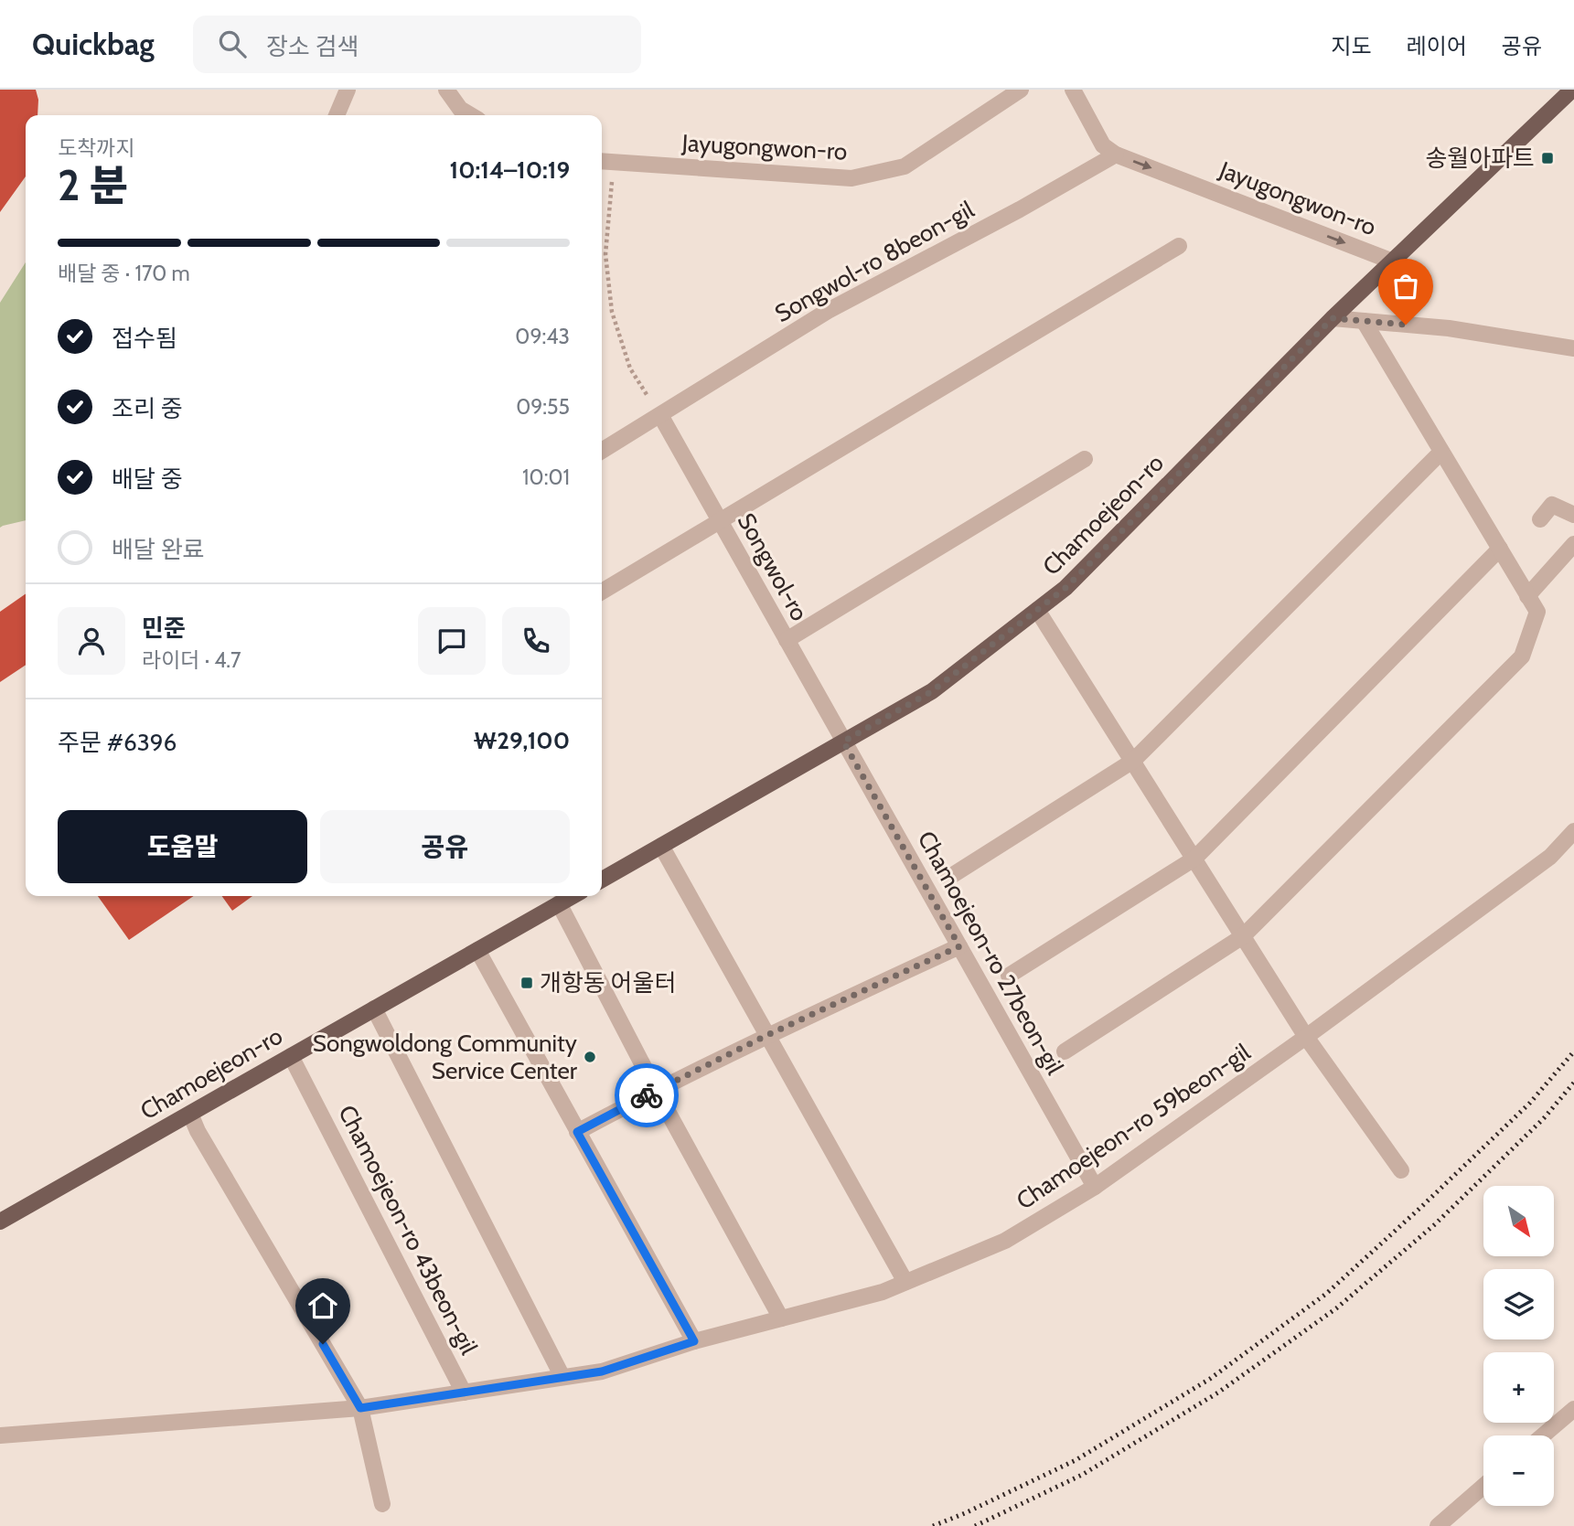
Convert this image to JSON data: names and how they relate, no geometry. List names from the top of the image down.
{
  "streets": {
    "main road": ["Chamoejeon-ro"],
    "street": [
      "Jayugongwon-ro",
      "Songwol-ro 8beon-gil",
      "Songwol-ro",
      "Chamoejeon-ro 27beon-gil",
      "Chamoejeon-ro 59beon-gil",
      "Chamoejeon-ro 43beon-gil"
    ]
  },
  "crossings": [
    ["Jayugongwon-ro", "Songwol-ro 8beon-gil"],
    ["Jayugongwon-ro", "Chamoejeon-ro"],
    ["Songwol-ro 8beon-gil", "Songwol-ro"],
    ["Chamoejeon-ro", "Songwol-ro"],
    ["Chamoejeon-ro", "Chamoejeon-ro 27beon-gil"],
    ["Chamoejeon-ro", "Chamoejeon-ro 43beon-gil"],
    ["Songwol-ro", "Chamoejeon-ro 27beon-gil"],
    ["Chamoejeon-ro 27beon-gil", "Chamoejeon-ro 59beon-gil"],
    ["Chamoejeon-ro 59beon-gil", "Chamoejeon-ro 43beon-gil"]
  ],
  "one_way": ["Jayugongwon-ro"],
  "places": {
    "transit": ["송월아파트", "개항동 어울터"],
    "other": ["Songwoldong Community Service Center"]
  },
  "north": "bottom right",
  "page": {
    "header": "Quickbag",
    "search": "장소 검색",
    "nav": ["지도", "레이어", "공유"],
    "heading": ["2 분", "도착까지", "10:14–10:19"],
    "panel": [
      "민준",
      "라이더 · 4.7",
      "주문 #6396",
      "₩29,100"
    ],
    "bar": "배달 중 · 170 m",
    "list": [
      ["접수됨", "09:43"],
      ["조리 중", "09:55"],
      ["배달 중", "10:01"],
      "배달 완료"
    ],
    "buttons": ["도움말", "공유"],
    "map_buttons": ["+", "−"]
  }
}
